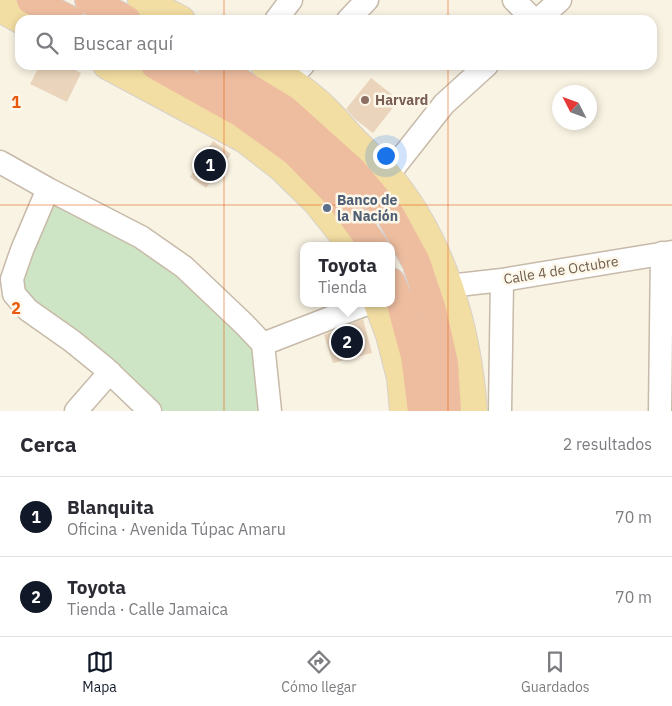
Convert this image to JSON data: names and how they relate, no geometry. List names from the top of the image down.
{
  "streets": {
    "street": ["Calle 4 de Octubre"]
  },
  "places": ["Harvard", "Banco de la Nación"],
  "north": "top left",
  "page": {
    "search": "Buscar aquí",
    "pins": ["1", "2"],
    "popup": ["Toyota", "Tienda"],
    "heading": ["Cerca", "2 resultados"],
    "list": [
      {
        "mark": "1",
        "name": "Blanquita",
        "note": "Oficina · Avenida Túpac Amaru",
        "value": "70 m"
      },
      {
        "mark": "2",
        "name": "Toyota",
        "note": "Tienda · Calle Jamaica",
        "value": "70 m"
      }
    ],
    "nav": ["Mapa", "Cómo llegar", "Guardados"]
  },
  "grid": {
    "rows": ["1", "2"]
  }
}
